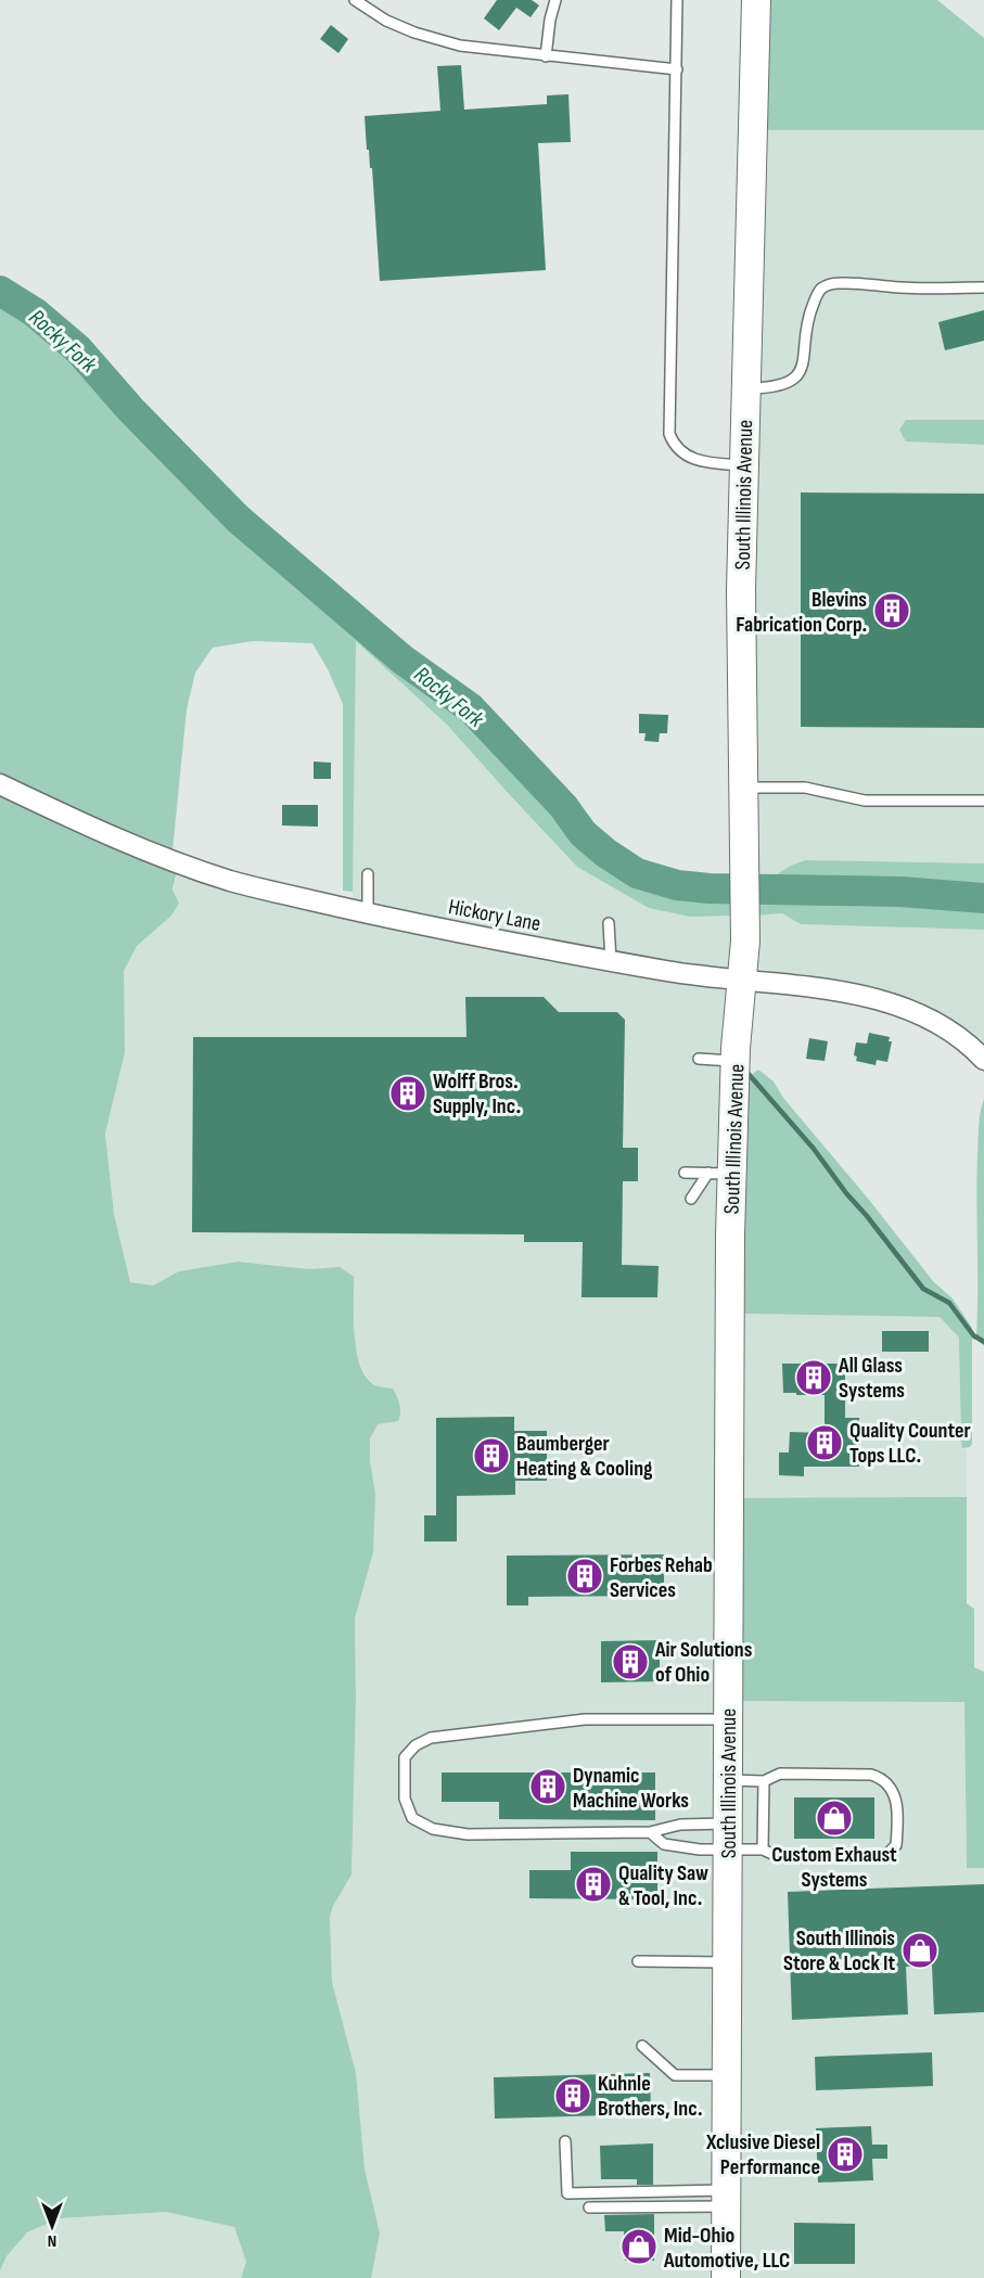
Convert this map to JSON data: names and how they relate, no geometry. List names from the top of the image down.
{
  "streets": {
    "main road": ["South Illinois Avenue"],
    "street": ["Hickory Lane"]
  },
  "crossings": [
    ["South Illinois Avenue", "Hickory Lane"]
  ],
  "water": ["Rocky Fork"],
  "places": {
    "building": [
      "Blevins Fabrication Corp.",
      "Wolff Bros. Supply, Inc.",
      "All Glass Systems",
      "Quality Counter Tops LLC.",
      "Baumberger Heating & Cooling",
      "Forbes Rehab Services",
      "Air Solutions of Ohio",
      "Dynamic Machine Works",
      "Quality Saw & Tool, Inc.",
      "Kuhnle Brothers, Inc.",
      "Xclusive Diesel Performance"
    ],
    "shop": ["Custom Exhaust Systems", "South Illinois Store & Lock It", "Mid-Ohio Automotive, LLC"]
  },
  "north": "bottom"
}
